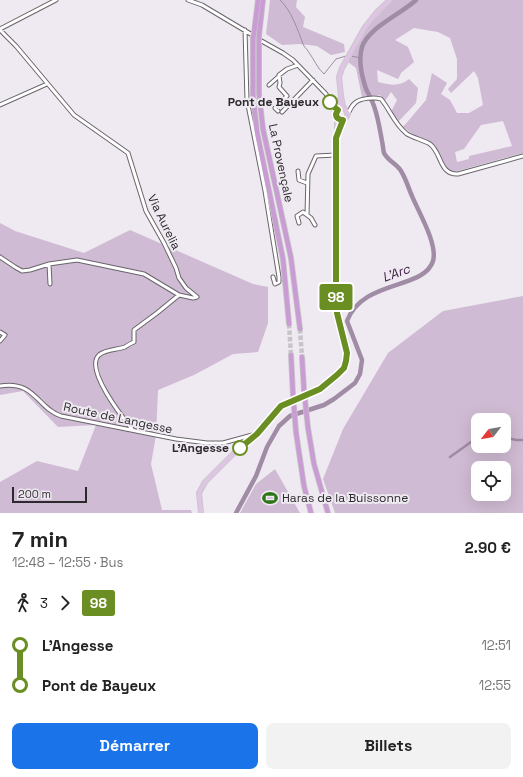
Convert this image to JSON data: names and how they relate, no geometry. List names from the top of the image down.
{
  "streets": {
    "highway": ["La Provençale"],
    "street": ["Via Aurelia", "Route de Langesse"]
  },
  "water": ["L'Arc"],
  "places": {
    "other": ["Pont de Bayeux", "L'Angesse"],
    "sports": ["Haras de la Buissonne"]
  },
  "lines": ["bus line 98"],
  "scale_bar": "200 m",
  "north": "bottom left",
  "page": {
    "on_map": "98",
    "scale": "200 m",
    "heading": ["7 min", "12:48 – 12:55 · Bus", "2.90 €"],
    "legs": ["3", "98"],
    "list": [
      {
        "name": "L'Angesse",
        "value": "12:51"
      },
      {
        "name": "Pont de Bayeux",
        "value": "12:55"
      }
    ],
    "buttons": ["Démarrer", "Billets"]
  }
}
